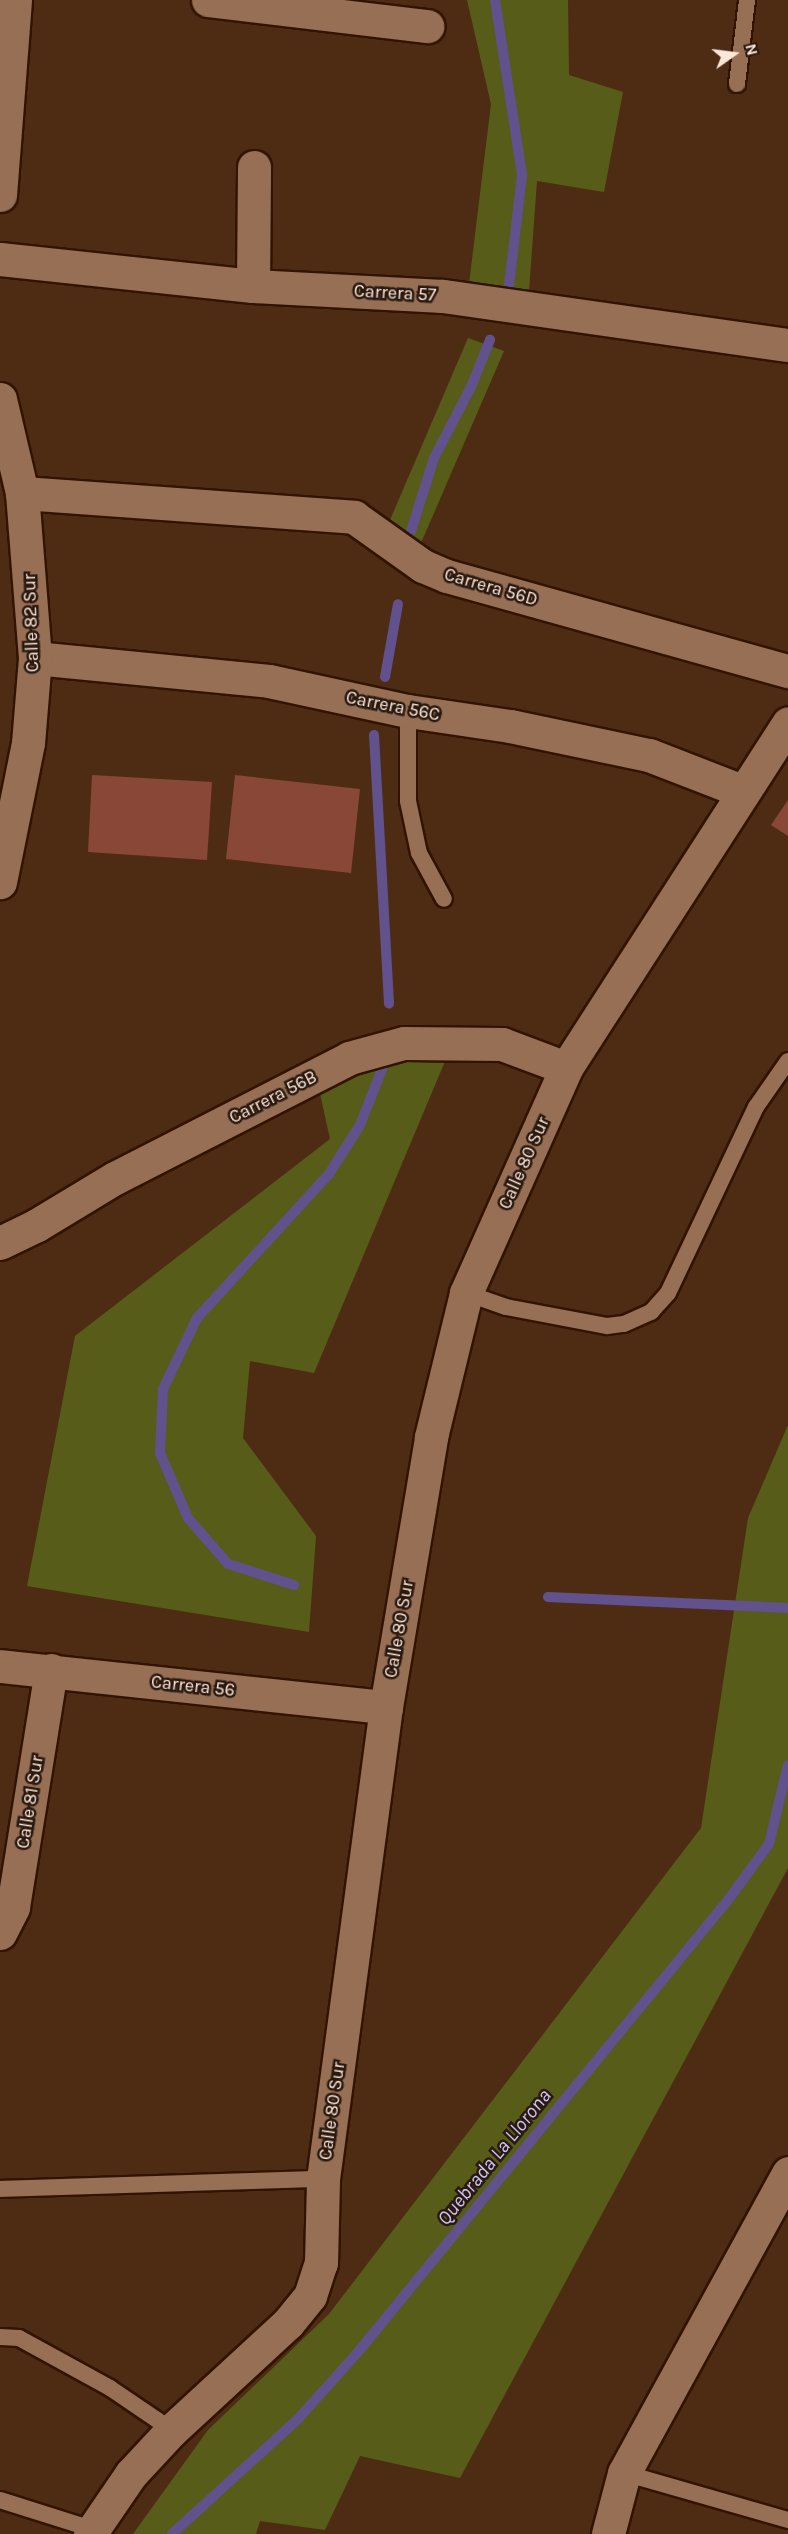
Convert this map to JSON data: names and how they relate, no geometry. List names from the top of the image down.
{
  "streets": {
    "street": [
      "Carrera 57",
      "Carrera 56D",
      "Calle 82 Sur",
      "Carrera 56C",
      "Carrera 56B",
      "Calle 80 Sur",
      "Carrera 56",
      "Calle 81 Sur"
    ]
  },
  "crossings": [
    ["Carrera 56D", "Calle 82 Sur"],
    ["Calle 82 Sur", "Carrera 56C"],
    ["Carrera 56C", "Calle 80 Sur"],
    ["Carrera 56B", "Calle 80 Sur"],
    ["Calle 80 Sur", "Carrera 56"],
    ["Carrera 56", "Calle 81 Sur"]
  ],
  "water": ["Quebrada La Llorona"],
  "north": "right"
}
